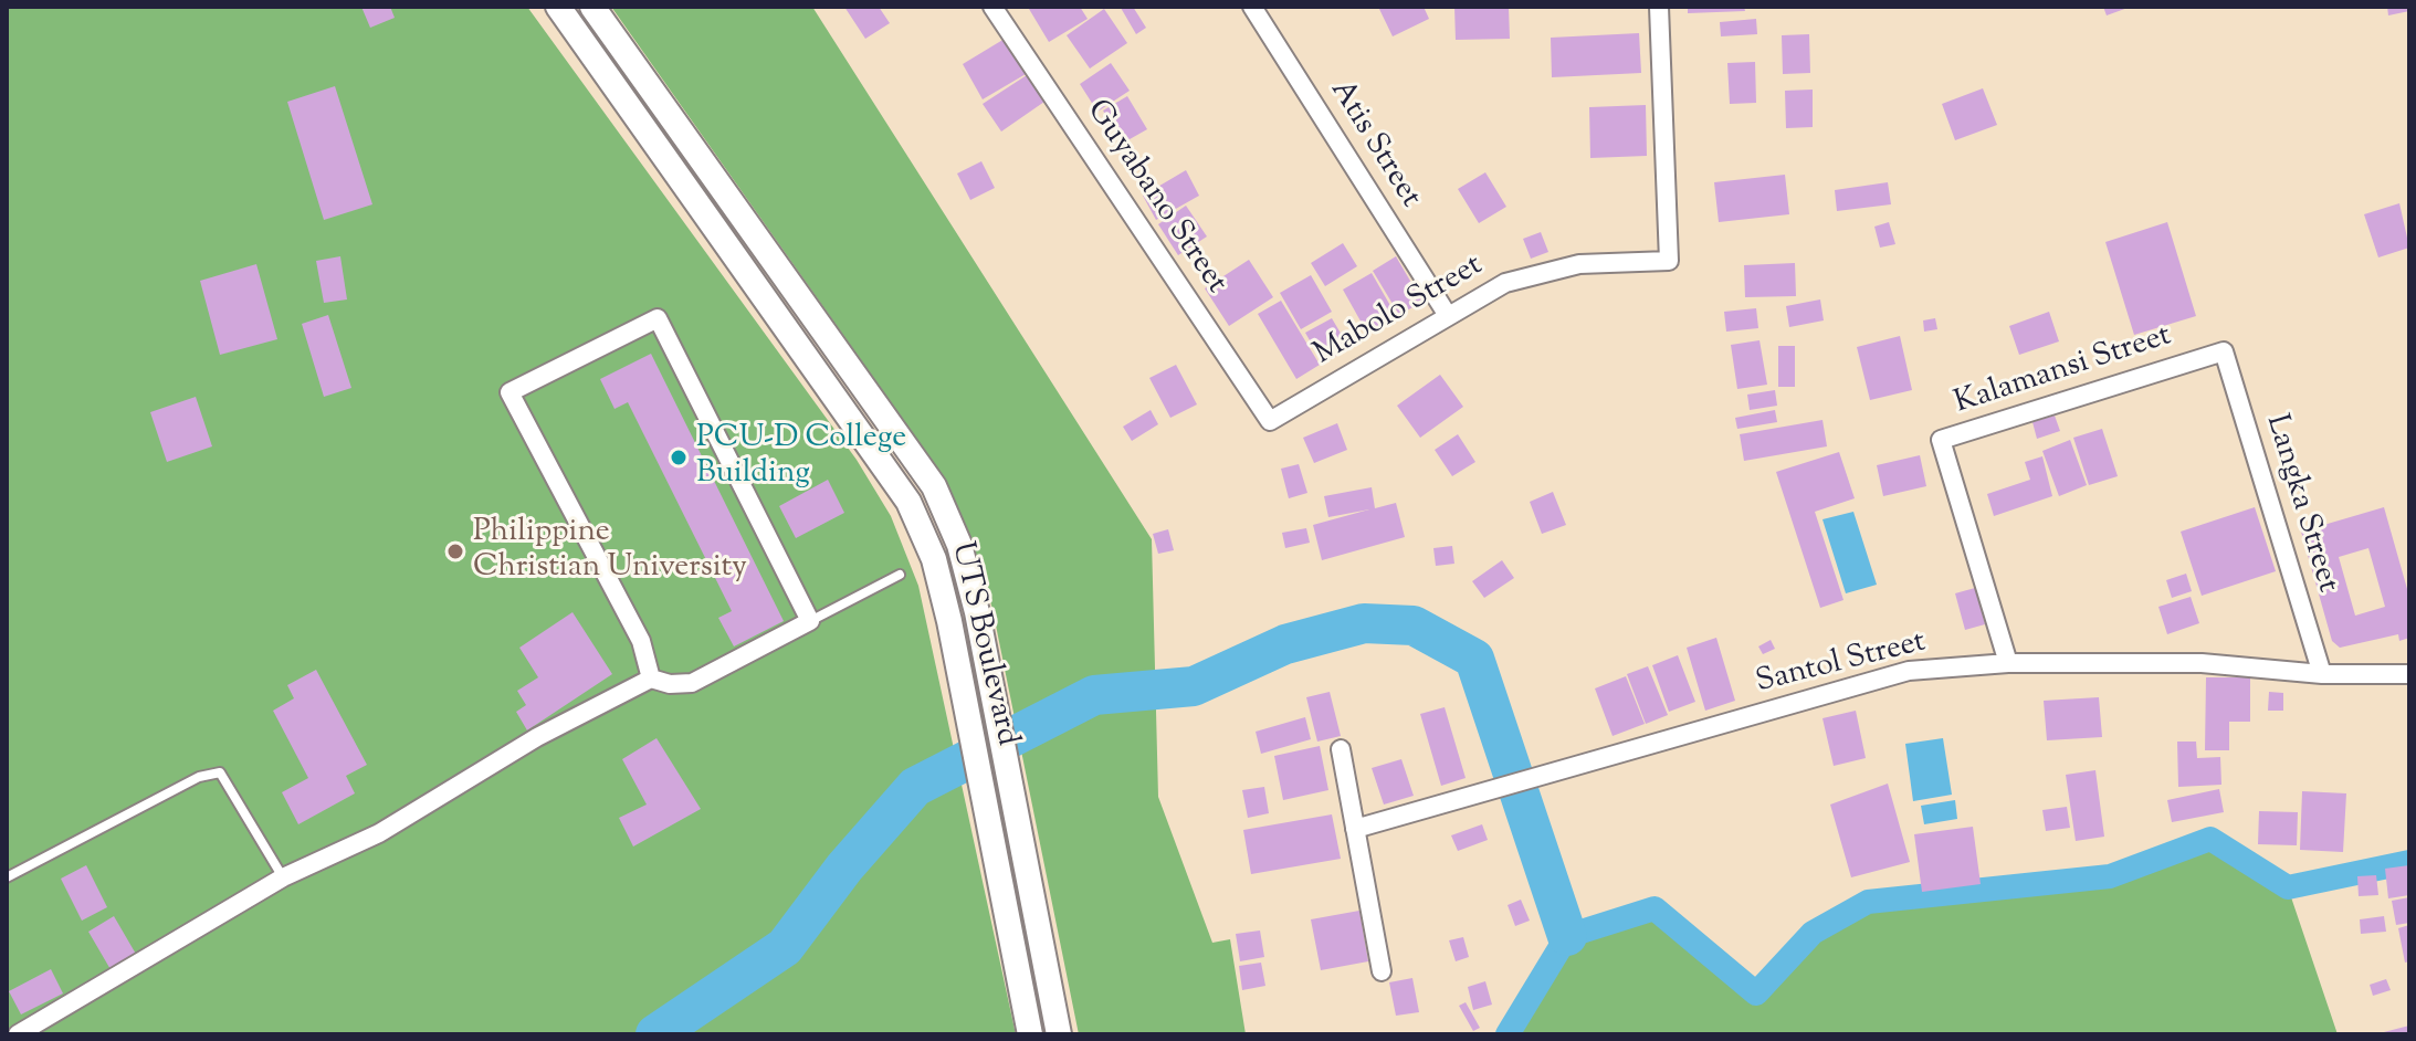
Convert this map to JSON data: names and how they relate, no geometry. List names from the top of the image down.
{
  "streets": {
    "main road": ["UTS Boulevard"],
    "street": [
      "Atis Street",
      "Guyabano Street",
      "Mabolo Street",
      "Kalamansi Street",
      "Langka Street",
      "Santol Street"
    ]
  },
  "crossings": [
    ["Atis Street", "Mabolo Street"],
    ["Guyabano Street", "Mabolo Street"],
    ["Kalamansi Street", "Langka Street"],
    ["Kalamansi Street", "Santol Street"],
    ["Langka Street", "Santol Street"]
  ],
  "places": ["PCU-D College Building", "Philippine Christian University"]
}
